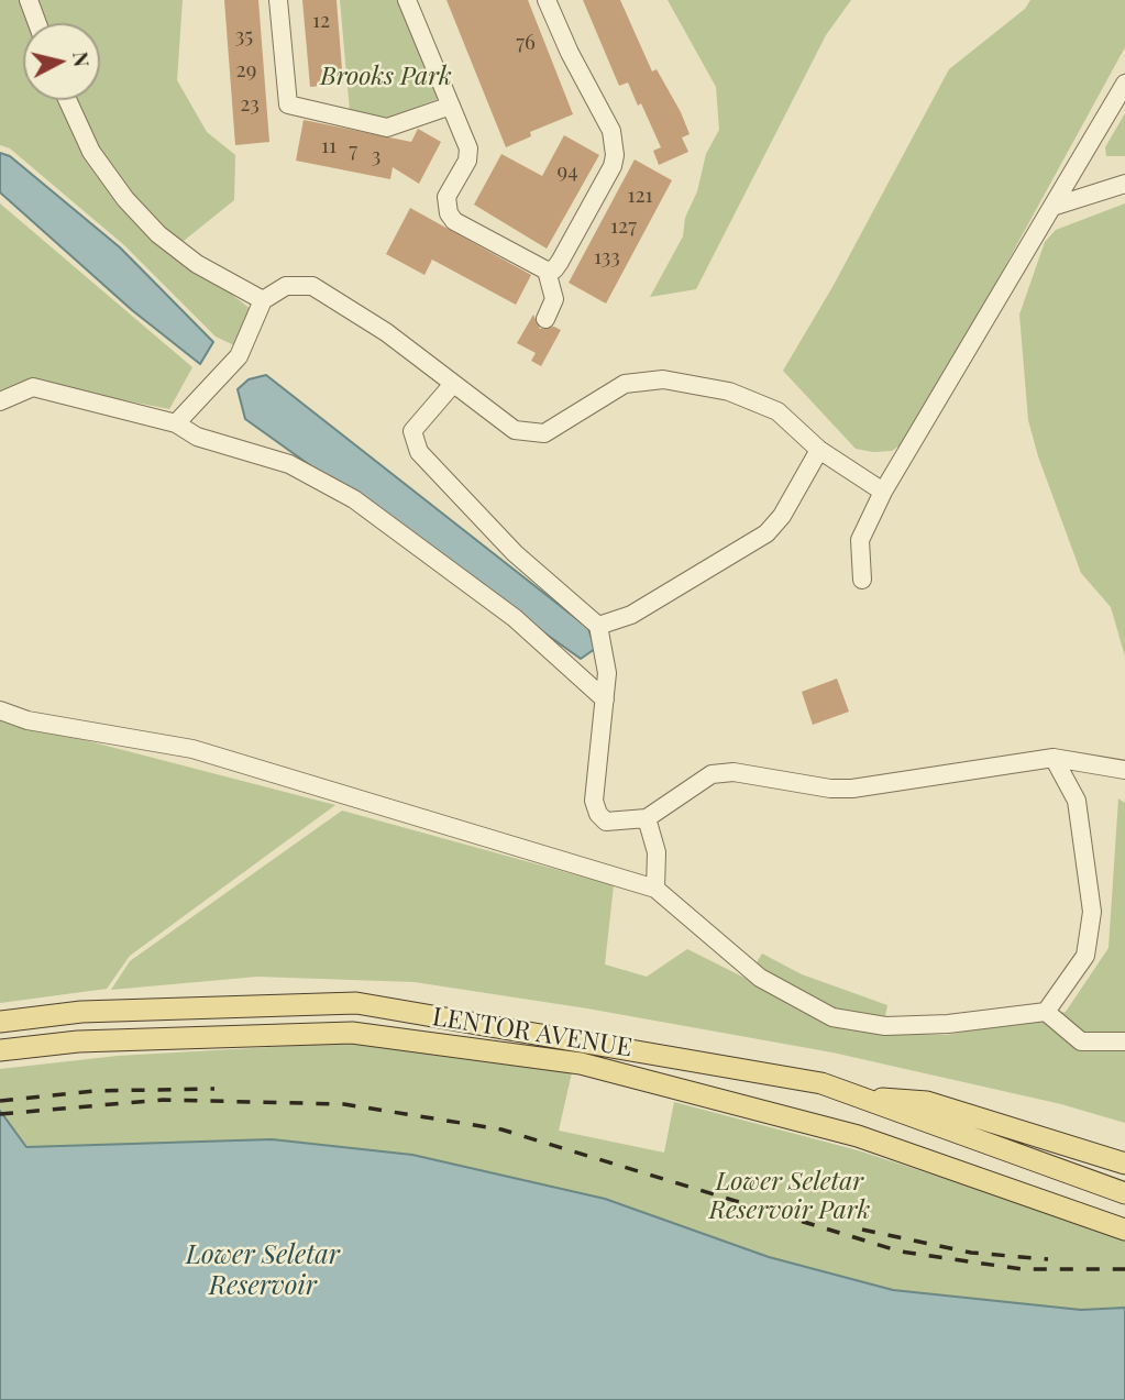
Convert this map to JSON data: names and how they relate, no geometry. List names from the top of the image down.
{
  "streets": {
    "main road": ["LENTOR AVENUE"]
  },
  "water": ["Lower Seletar Reservoir"],
  "parks": ["Brooks Park", "Lower Seletar Reservoir Park"],
  "house_numbers": [
    "12",
    "35",
    "76",
    "29",
    "23",
    "11",
    "7",
    "3",
    "94",
    "121",
    "127",
    "133"
  ],
  "north": "right"
}
